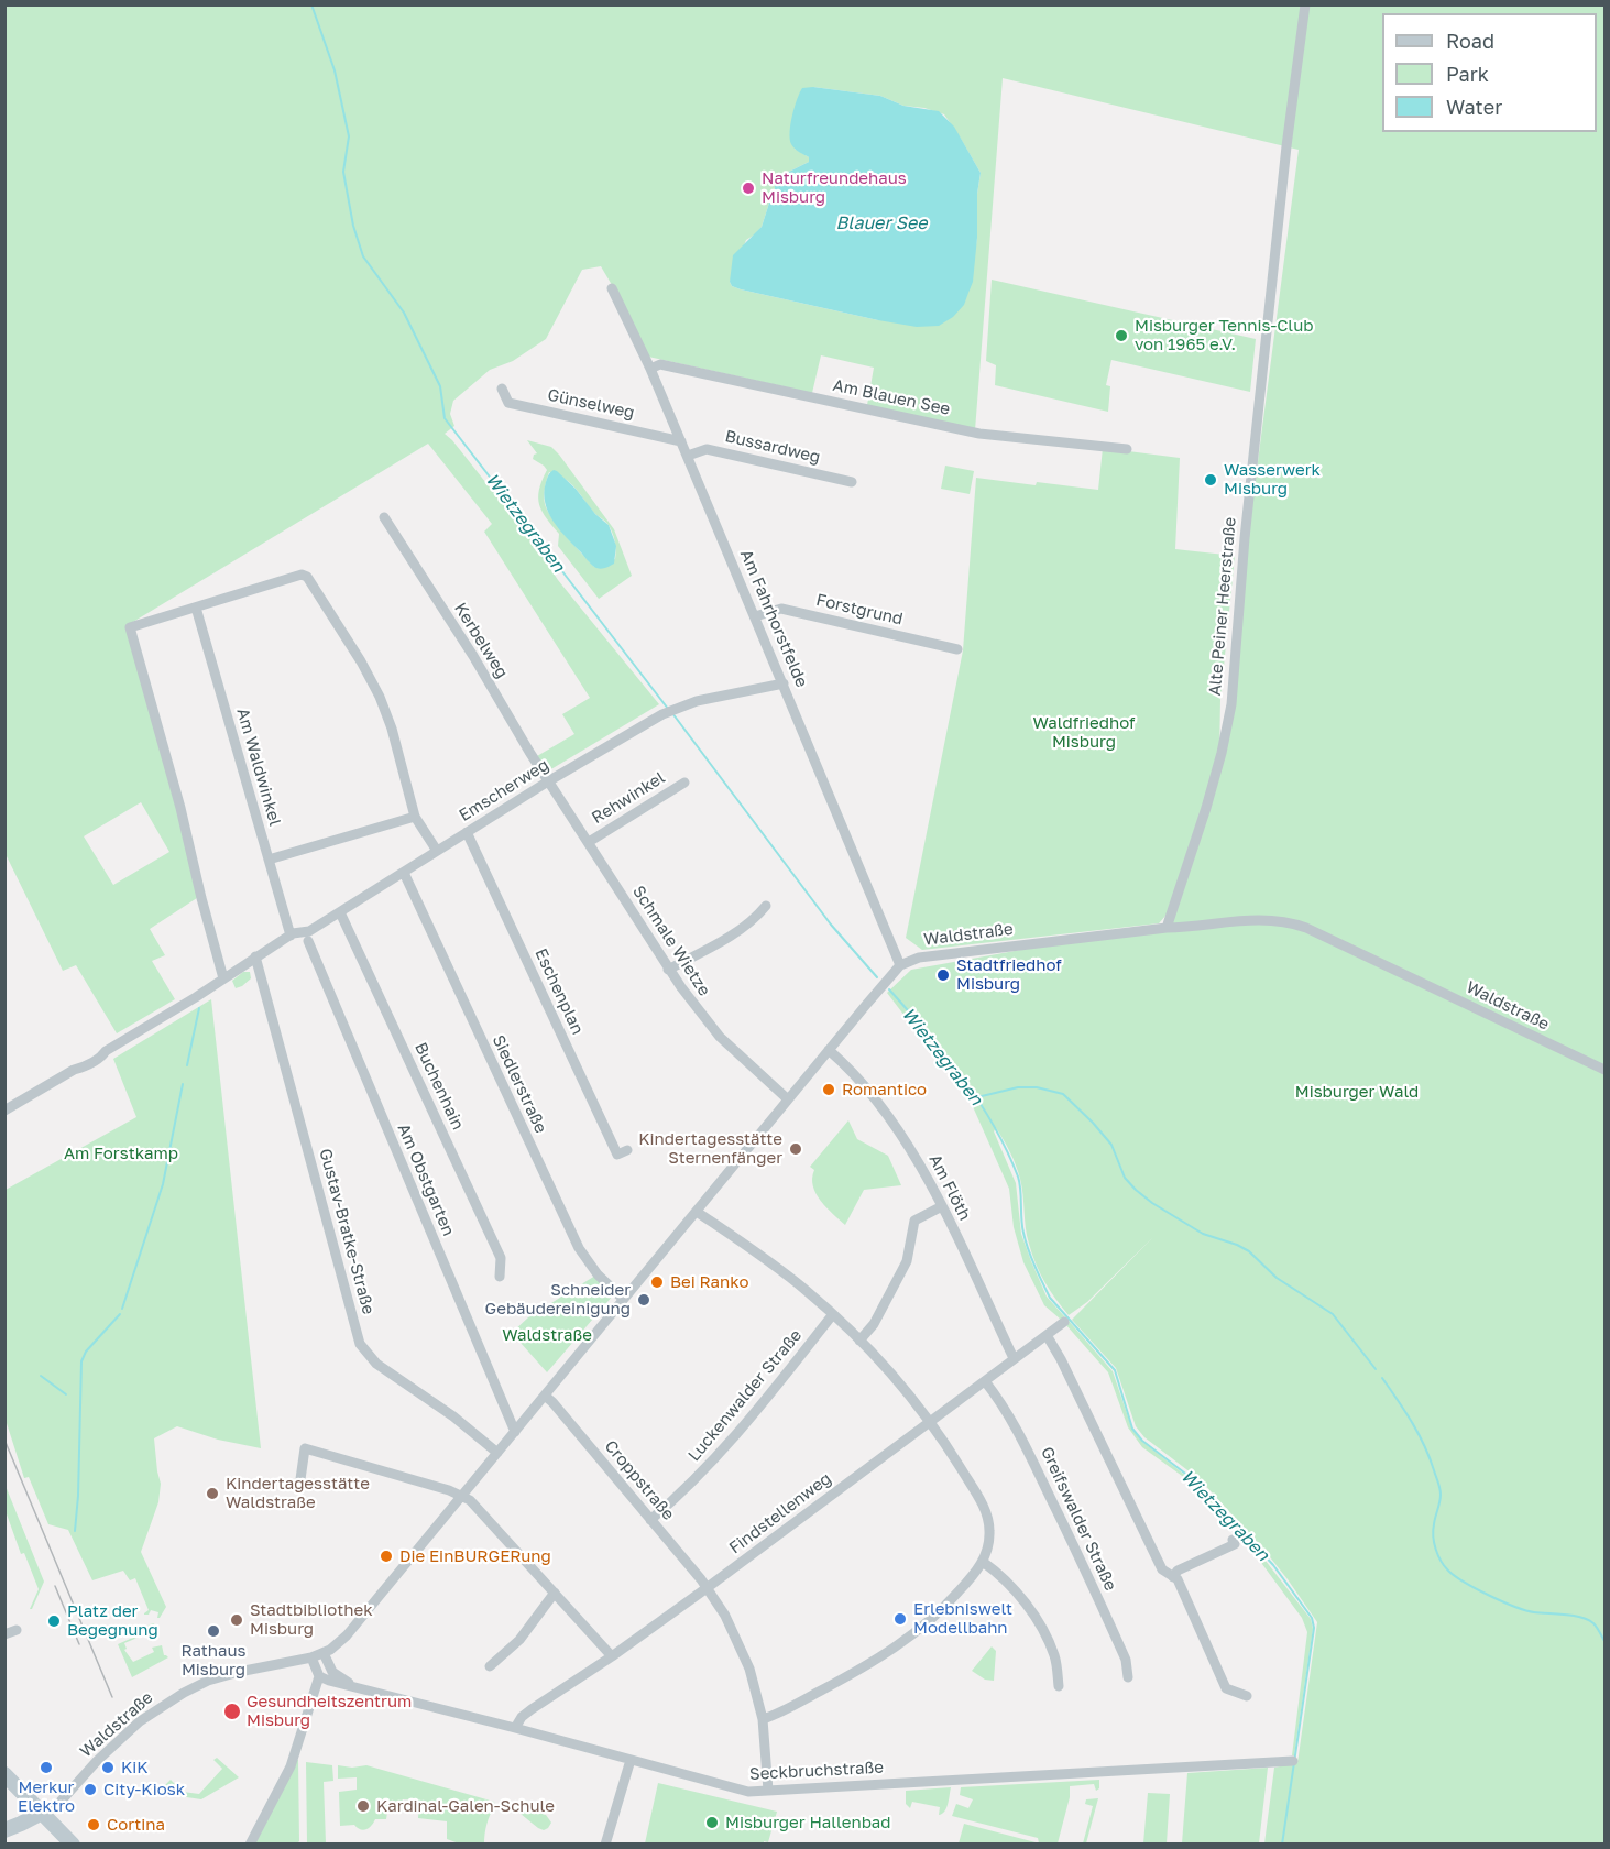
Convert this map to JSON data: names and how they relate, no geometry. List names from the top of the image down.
{
  "streets": {
    "street": [
      "Am Blauen See",
      "Günselweg",
      "Bussardweg",
      "Alte Peiner Heerstraße",
      "Forstgrund",
      "Am Fahrhorstfelde",
      "Kerbelweg",
      "Am Waldwinkel",
      "Emscherweg",
      "Rehwinkel",
      "Waldstraße",
      "Schmale Wietze",
      "Eschenplan",
      "Siedlerstraße",
      "Buchenhain",
      "Am Obstgarten",
      "Am Flöth",
      "Gustav-Bratke-Straße",
      "Luckenwalder Straße",
      "Croppstraße",
      "Findstellenweg",
      "Greifswalder Straße",
      "Seckbruchstraße"
    ]
  },
  "crossings": [
    ["Am Blauen See", "Am Fahrhorstfelde"],
    ["Günselweg", "Am Fahrhorstfelde"],
    ["Bussardweg", "Am Fahrhorstfelde"],
    ["Alte Peiner Heerstraße", "Waldstraße"],
    ["Forstgrund", "Am Fahrhorstfelde"],
    ["Am Fahrhorstfelde", "Emscherweg"],
    ["Am Fahrhorstfelde", "Waldstraße"],
    ["Kerbelweg", "Emscherweg"],
    ["Kerbelweg", "Schmale Wietze"],
    ["Am Waldwinkel", "Emscherweg"],
    ["Emscherweg", "Schmale Wietze"],
    ["Emscherweg", "Eschenplan"],
    ["Emscherweg", "Siedlerstraße"],
    ["Emscherweg", "Buchenhain"],
    ["Emscherweg", "Gustav-Bratke-Straße"],
    ["Rehwinkel", "Schmale Wietze"],
    ["Waldstraße", "Schmale Wietze"],
    ["Waldstraße", "Siedlerstraße"],
    ["Waldstraße", "Am Obstgarten"],
    ["Waldstraße", "Am Flöth"],
    ["Waldstraße", "Gustav-Bratke-Straße"],
    ["Waldstraße", "Croppstraße"],
    ["Waldstraße", "Seckbruchstraße"],
    ["Am Flöth", "Findstellenweg"],
    ["Luckenwalder Straße", "Croppstraße"],
    ["Croppstraße", "Findstellenweg"],
    ["Croppstraße", "Seckbruchstraße"],
    ["Findstellenweg", "Greifswalder Straße"],
    ["Findstellenweg", "Seckbruchstraße"]
  ],
  "water": ["Blauer See", "Wietzegraben"],
  "parks": [
    "Waldfriedhof Misburg",
    "Misburger Wald",
    "Am Forstkamp",
    "Waldstraße"
  ],
  "places": [
    "Naturfreundehaus Misburg",
    "Misburger Tennis-Club von 1965 e.V.",
    "Wasserwerk Misburg",
    "Stadtfriedhof Misburg",
    "Romantico",
    "Kindertagesstätte Sternenfänger",
    "Bei Ranko",
    "Schneider Gebäudereinigung",
    "Kindertagesstätte Waldstraße",
    "Die EinBURGERung",
    "Erlebniswelt Modellbahn",
    "Stadtbibliothek Misburg",
    "Platz der Begegnung",
    "Rathaus Misburg",
    "Gesundheitszentrum Misburg",
    "Merkur Elektro",
    "KiK",
    "City-Kiosk",
    "Kardinal-Galen-Schule",
    "Misburger Hallenbad",
    "Cortina"
  ],
  "legend": ["Road", "Park", "Water"]
}
